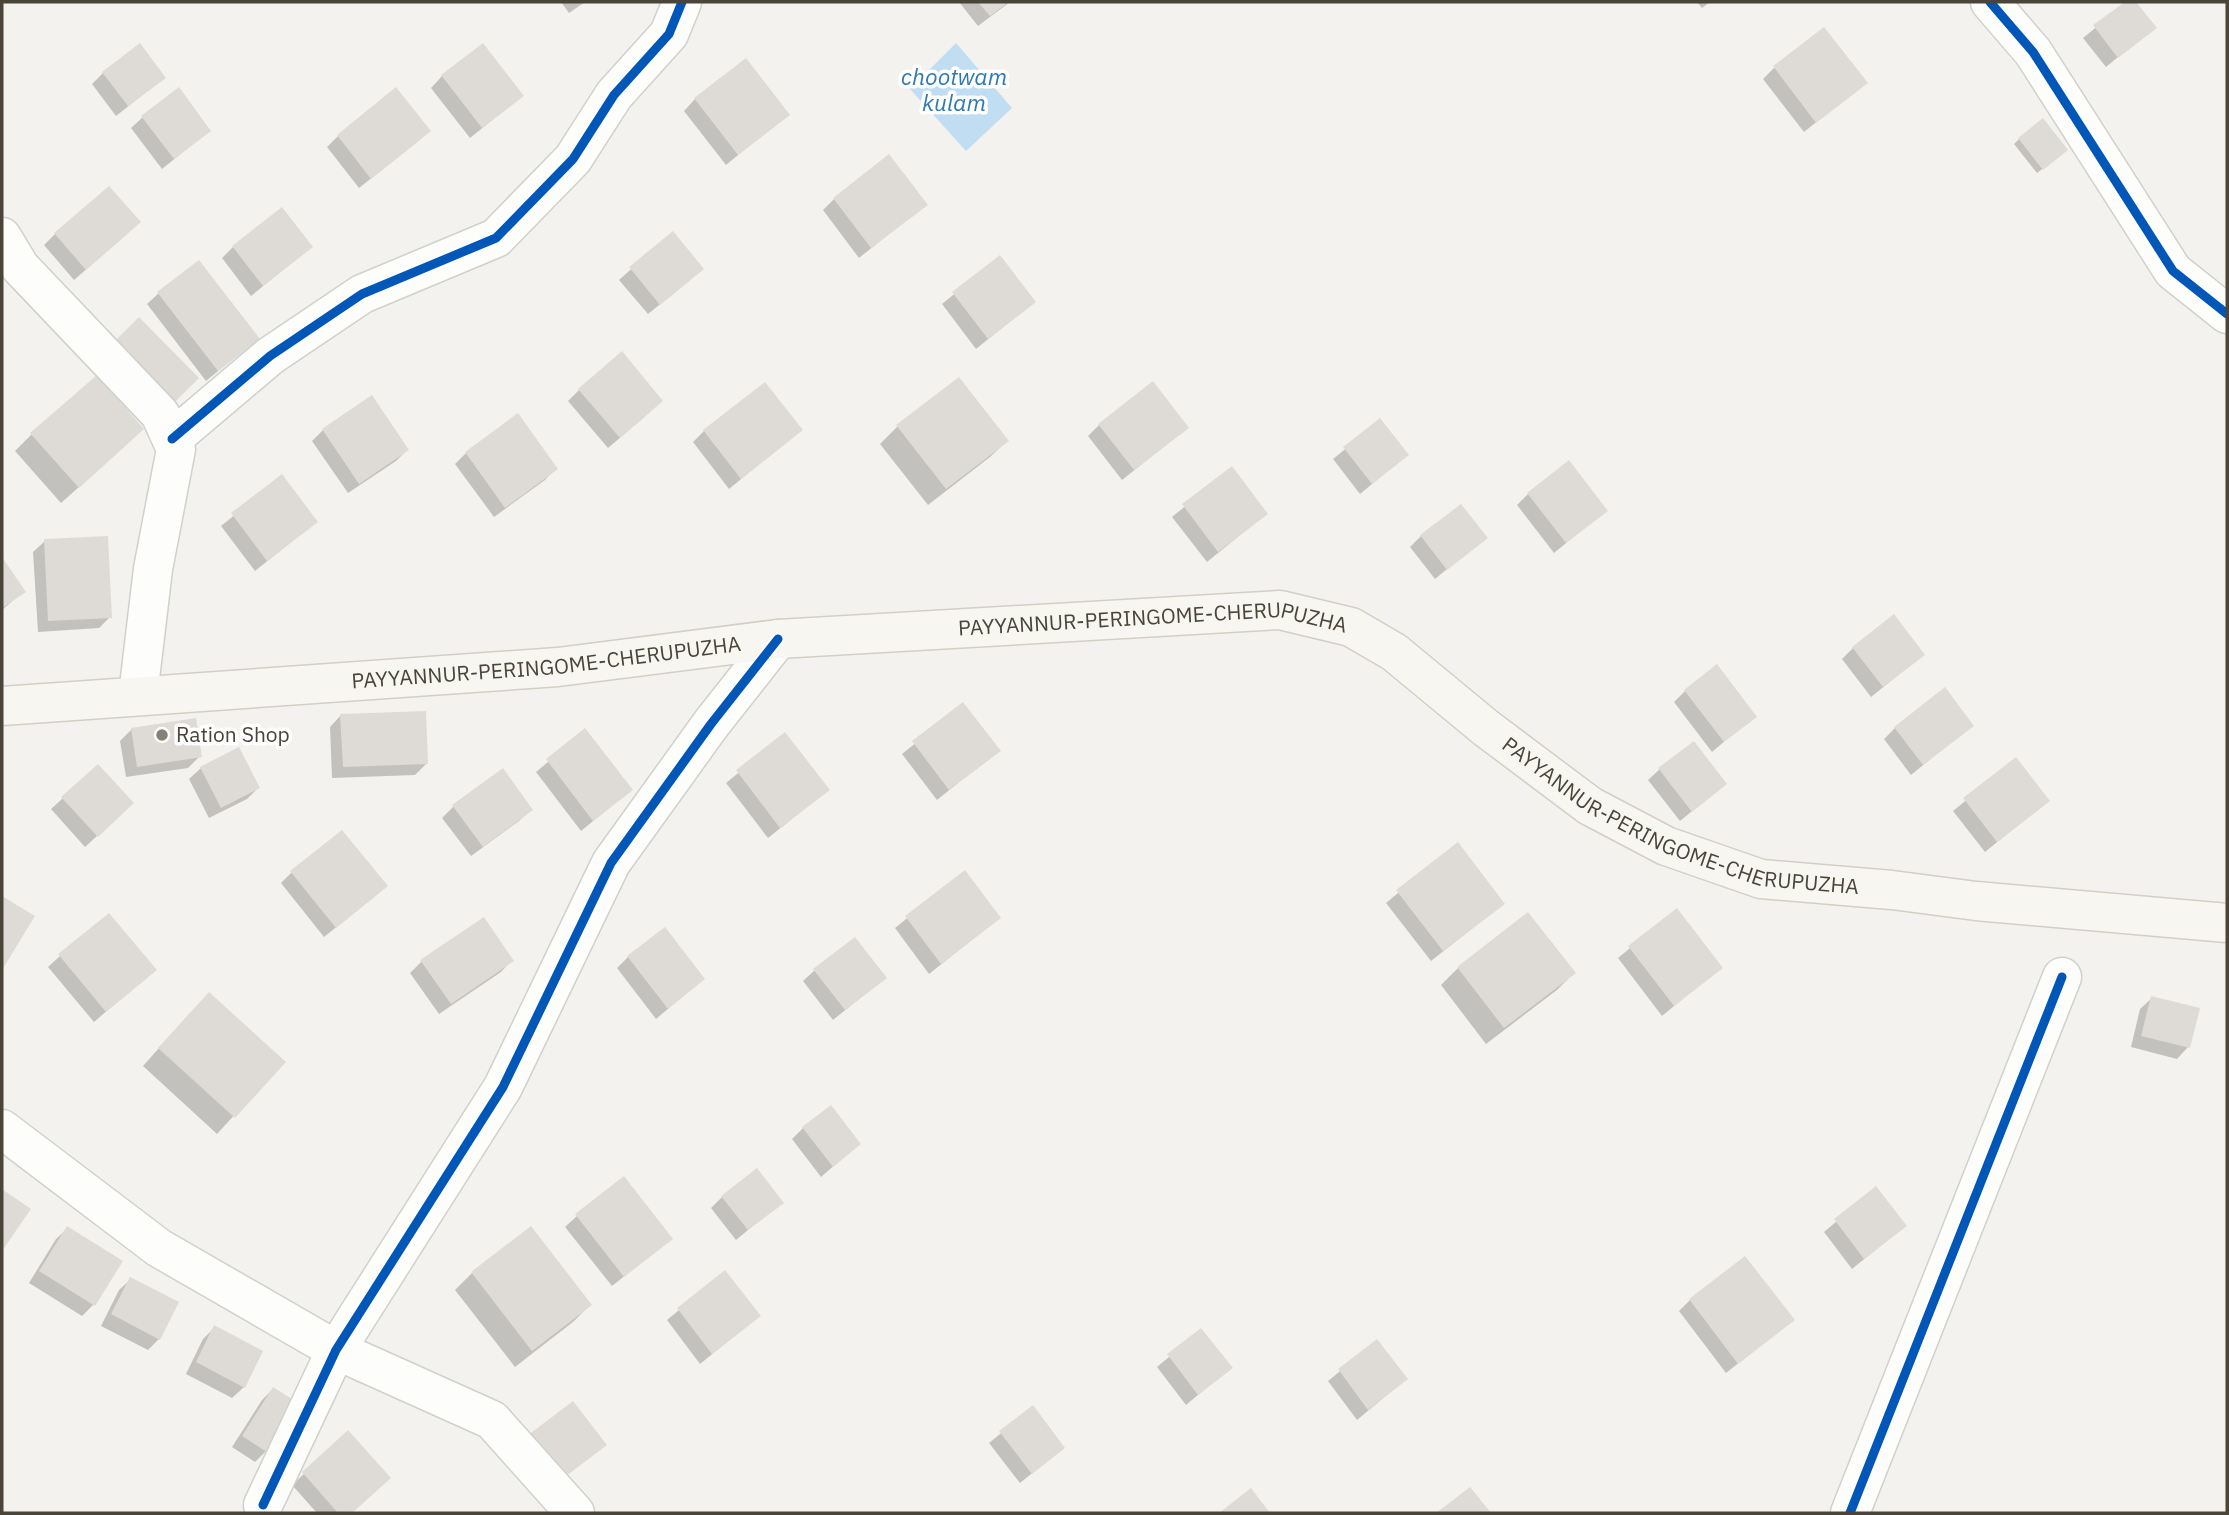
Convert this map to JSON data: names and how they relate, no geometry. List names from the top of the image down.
{
  "streets": {
    "main road": ["PAYYANNUR-PERINGOME-CHERUPUZHA"]
  },
  "water": ["chootwam kulam"],
  "places": ["Ration Shop"]
}
